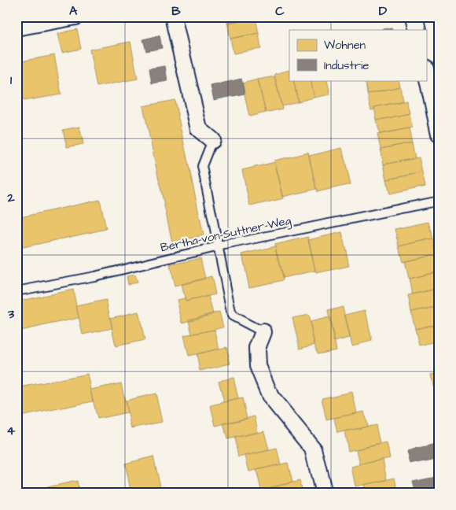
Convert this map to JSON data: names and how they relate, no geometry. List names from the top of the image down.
{
  "streets": {
    "lane": ["Bertha-von-Suttner-Weg"]
  },
  "legend": ["Wohnen", "Industrie"],
  "grid": {
    "columns": [
      "A",
      "B",
      "C",
      "D"
    ],
    "rows": [
      "1",
      "2",
      "3",
      "4"
    ]
  }
}
